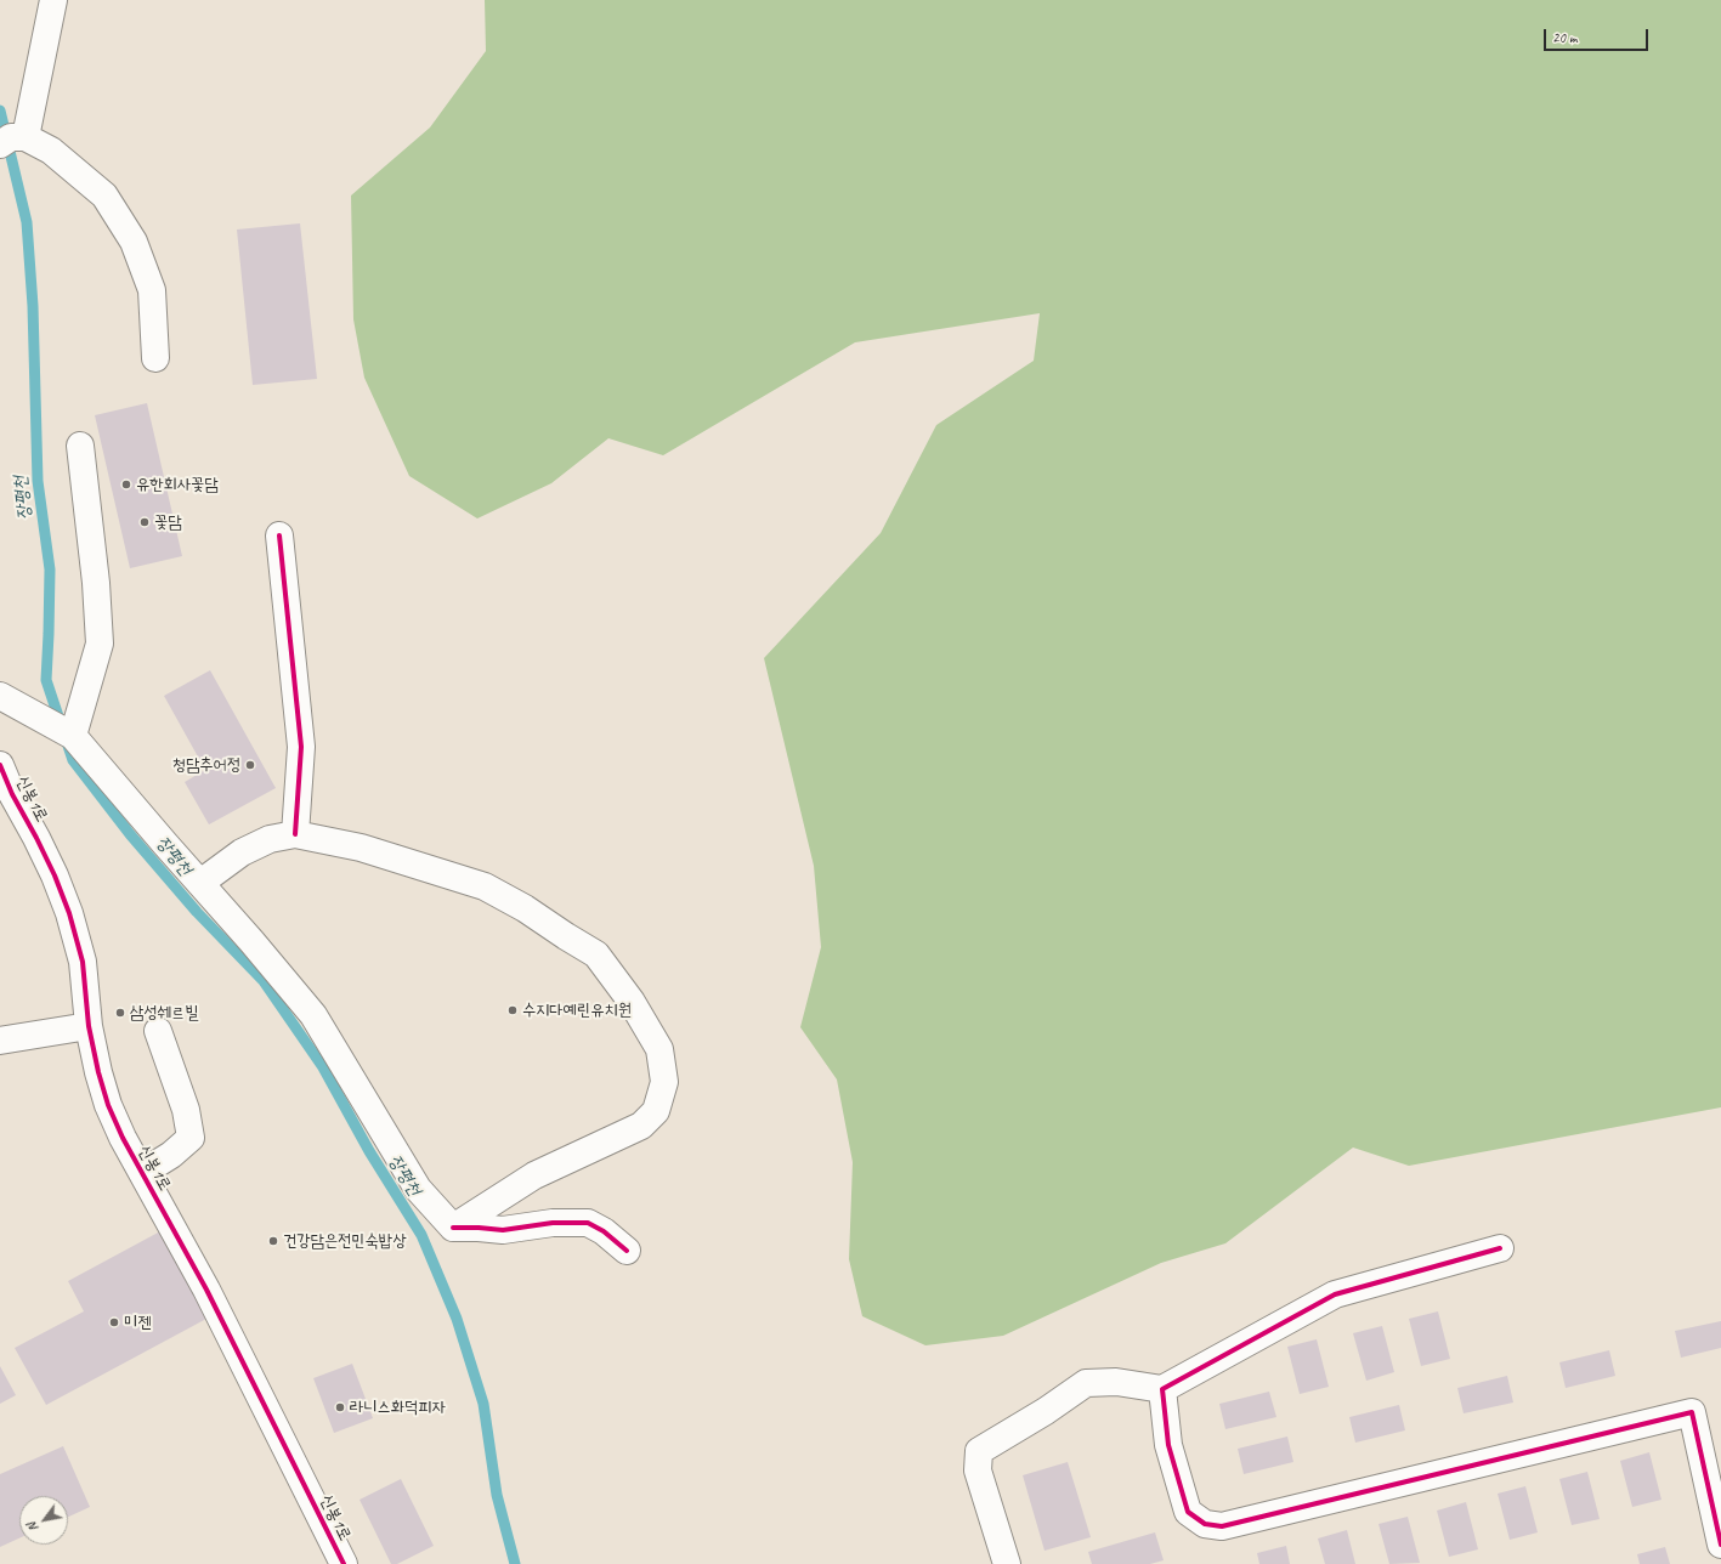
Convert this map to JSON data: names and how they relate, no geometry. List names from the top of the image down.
{
  "streets": {
    "street": ["신봉1로"]
  },
  "water": ["장평천"],
  "places": [
    "유한회사꽃담",
    "꽃담",
    "청담추어정",
    "수지다예린유치원",
    "삼성쉐르빌",
    "건강담은전민숙밥상",
    "미젠",
    "라니스화덕피자"
  ],
  "scale_bar": "20 m",
  "north": "bottom left"
}
